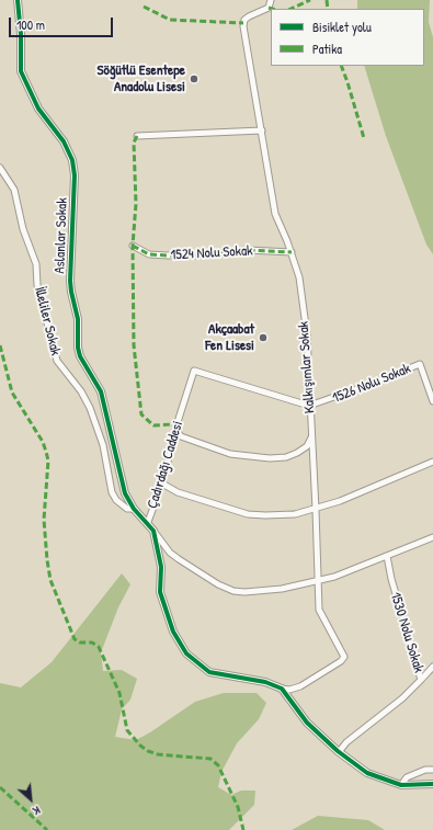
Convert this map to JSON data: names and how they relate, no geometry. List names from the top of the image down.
{
  "streets": {
    "street": [
      "Aslanlar Sokak",
      "1524 Nolu Sokak",
      "İlleliler Sokak",
      "Kalkışımlar Sokak",
      "1526 Nolu Sokak",
      "Çadırdağı Caddesi",
      "1530 Nolu Sokak"
    ]
  },
  "crossings": [
    ["Aslanlar Sokak", "İlleliler Sokak"],
    ["Aslanlar Sokak", "Çadırdağı Caddesi"],
    ["1524 Nolu Sokak", "Kalkışımlar Sokak"],
    ["Kalkışımlar Sokak", "1526 Nolu Sokak"],
    ["Kalkışımlar Sokak", "Çadırdağı Caddesi"],
    ["1526 Nolu Sokak", "Çadırdağı Caddesi"]
  ],
  "places": ["Söğütlü Esentepe Anadolu Lisesi", "Akçaabat Fen Lisesi"],
  "legend": ["Bisiklet yolu", "Patika"],
  "scale_bar": "100 m",
  "north": "bottom right"
}
